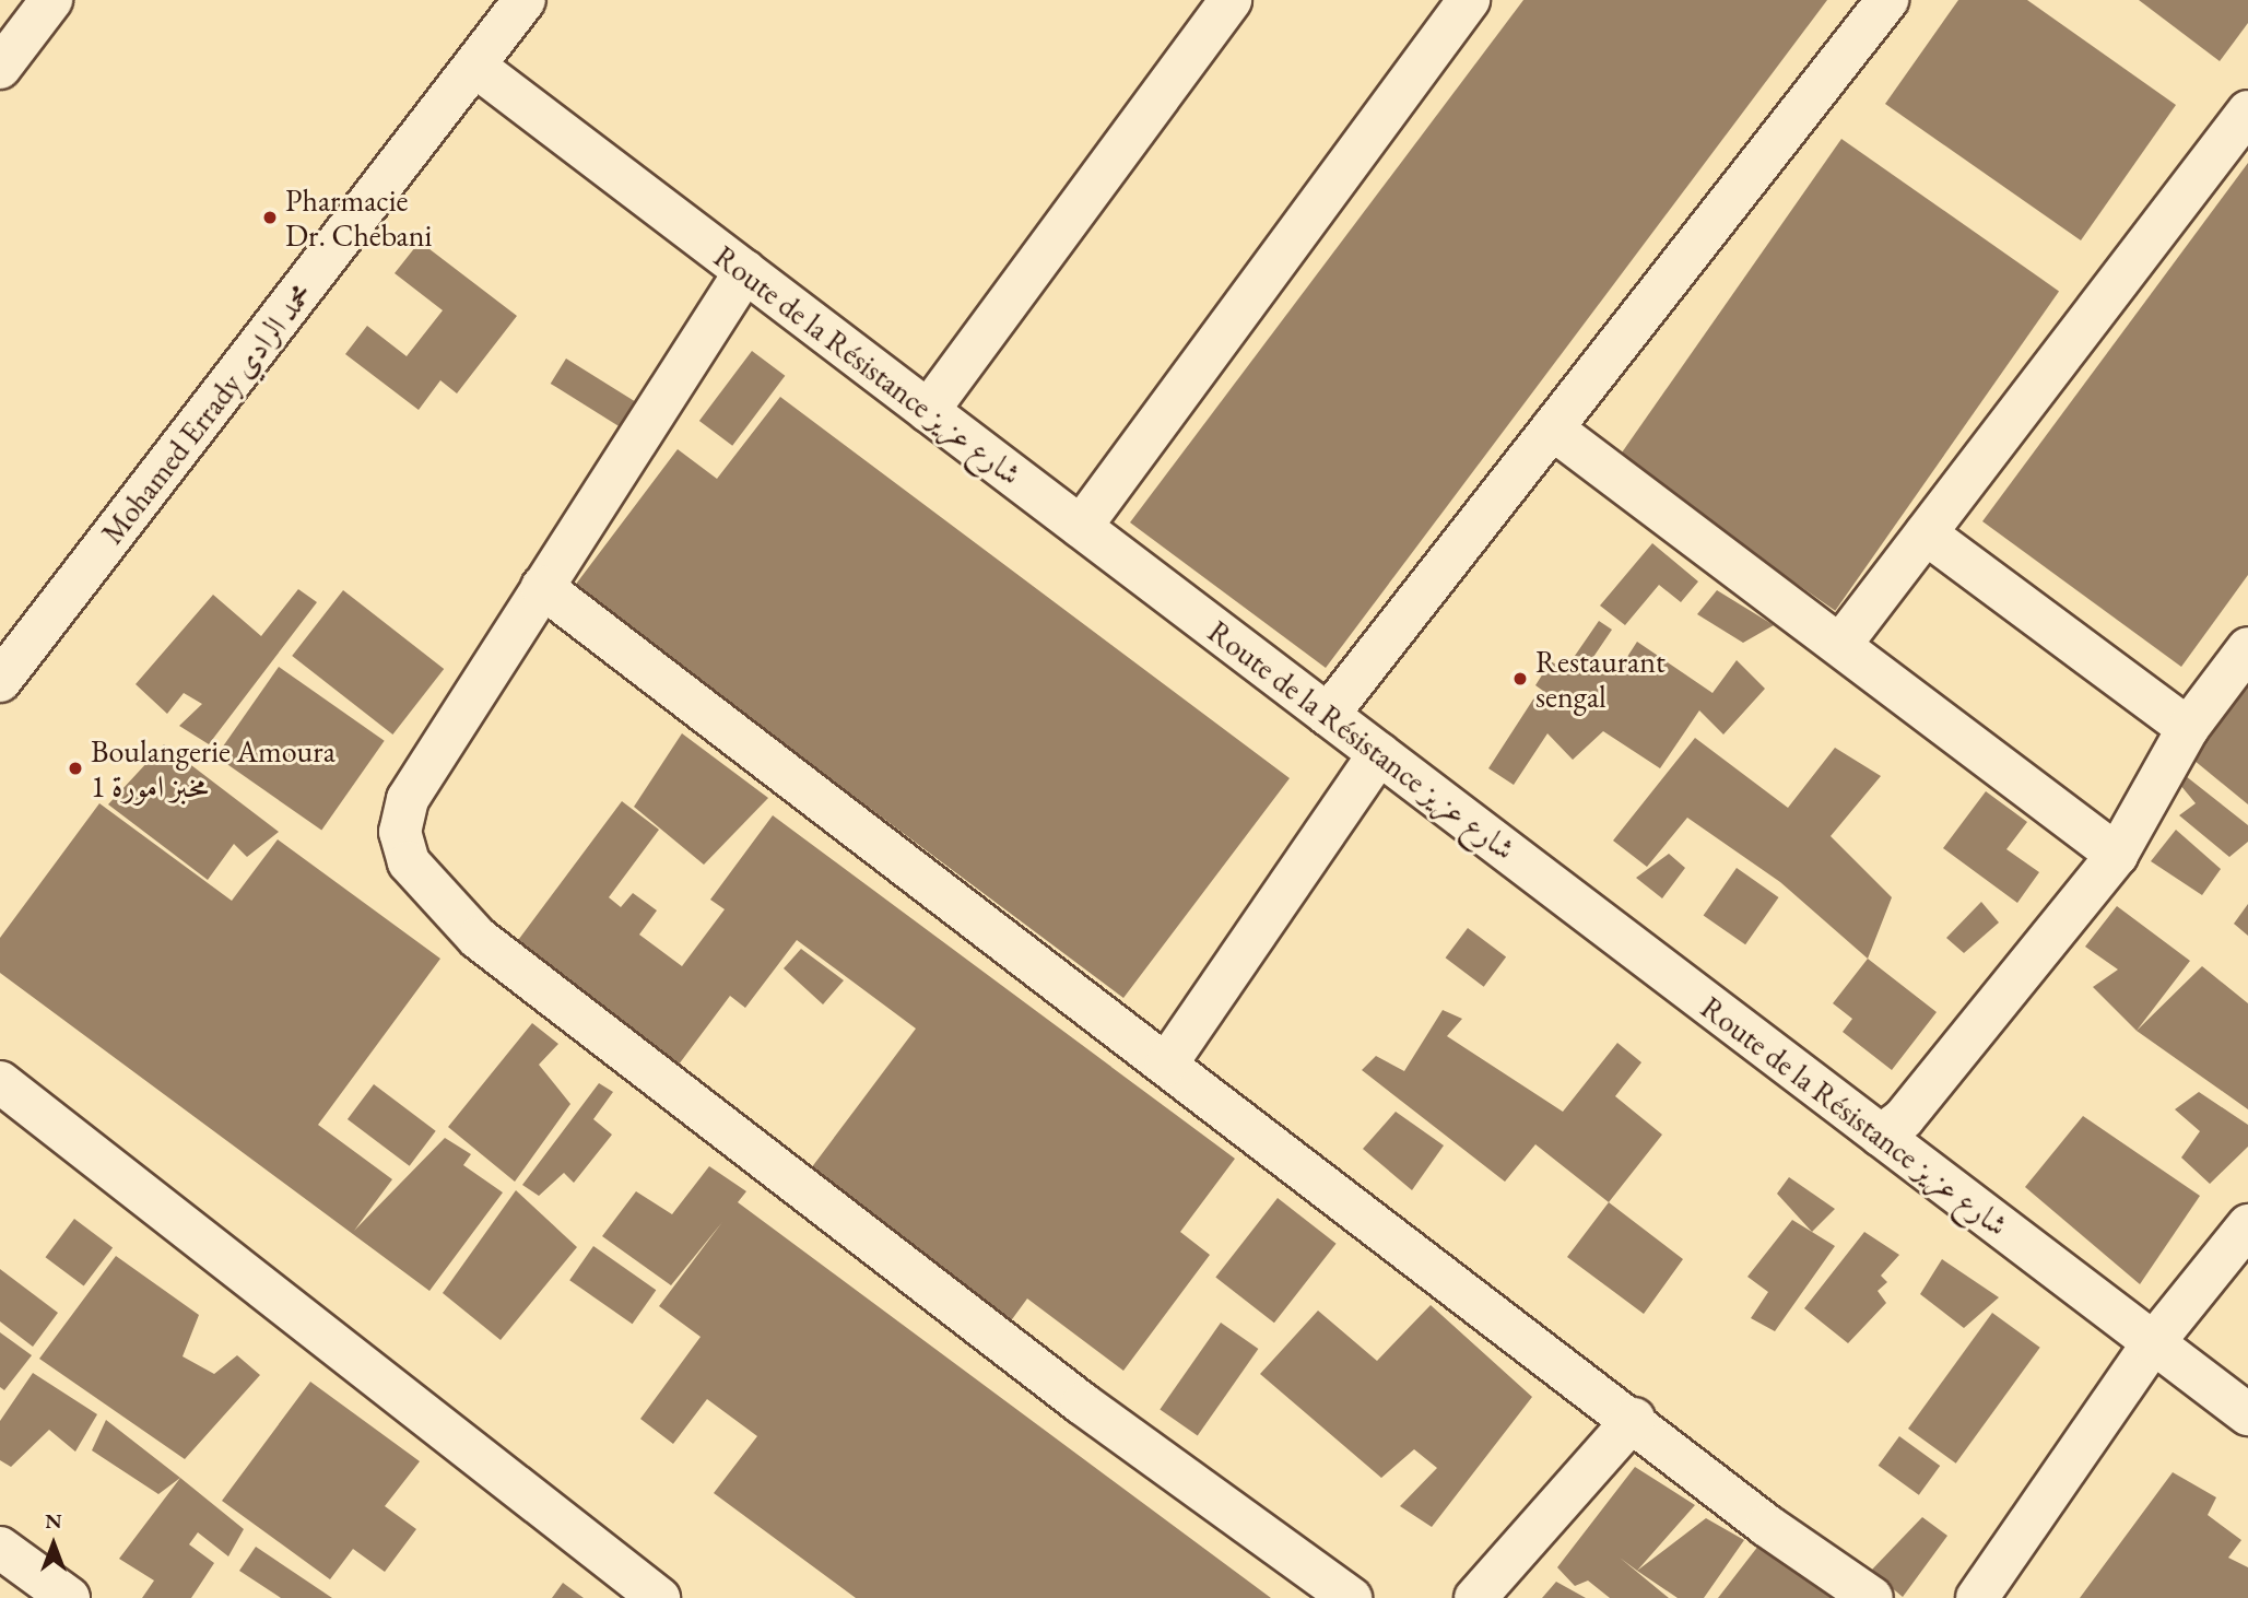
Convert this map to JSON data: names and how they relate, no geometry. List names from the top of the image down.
{
  "streets": {
    "street": ["Route de la Résistance شارع عزيز", "Mohamed Errady محمد الرادي"]
  },
  "crossings": [
    ["Route de la Résistance شارع عزيز", "Mohamed Errady محمد الرادي"]
  ],
  "places": ["Pharmacie Dr. Chebani", "Restaurant sengal", "Boulangerie Amoura 1 مخبز امورة"],
  "north": "top"
}
